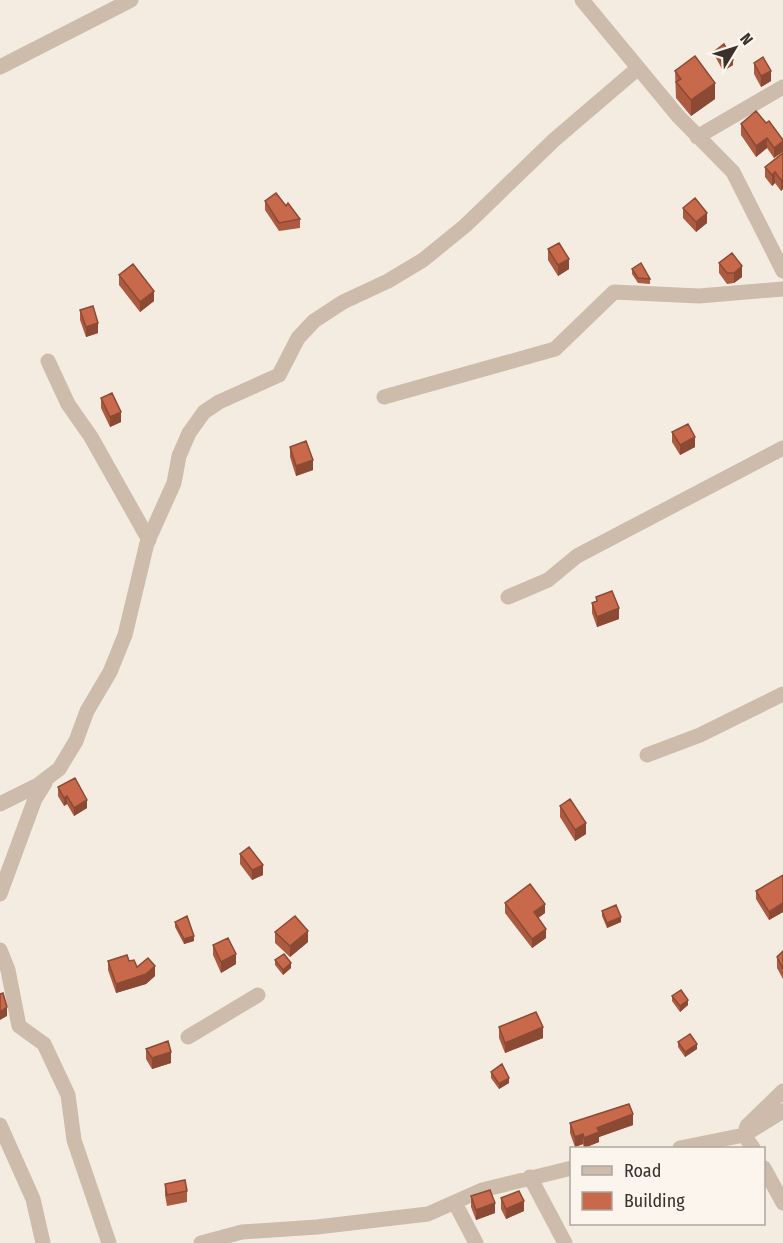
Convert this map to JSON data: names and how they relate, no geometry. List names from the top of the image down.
{
  "legend": ["Road", "Building"],
  "north": "top right"
}
